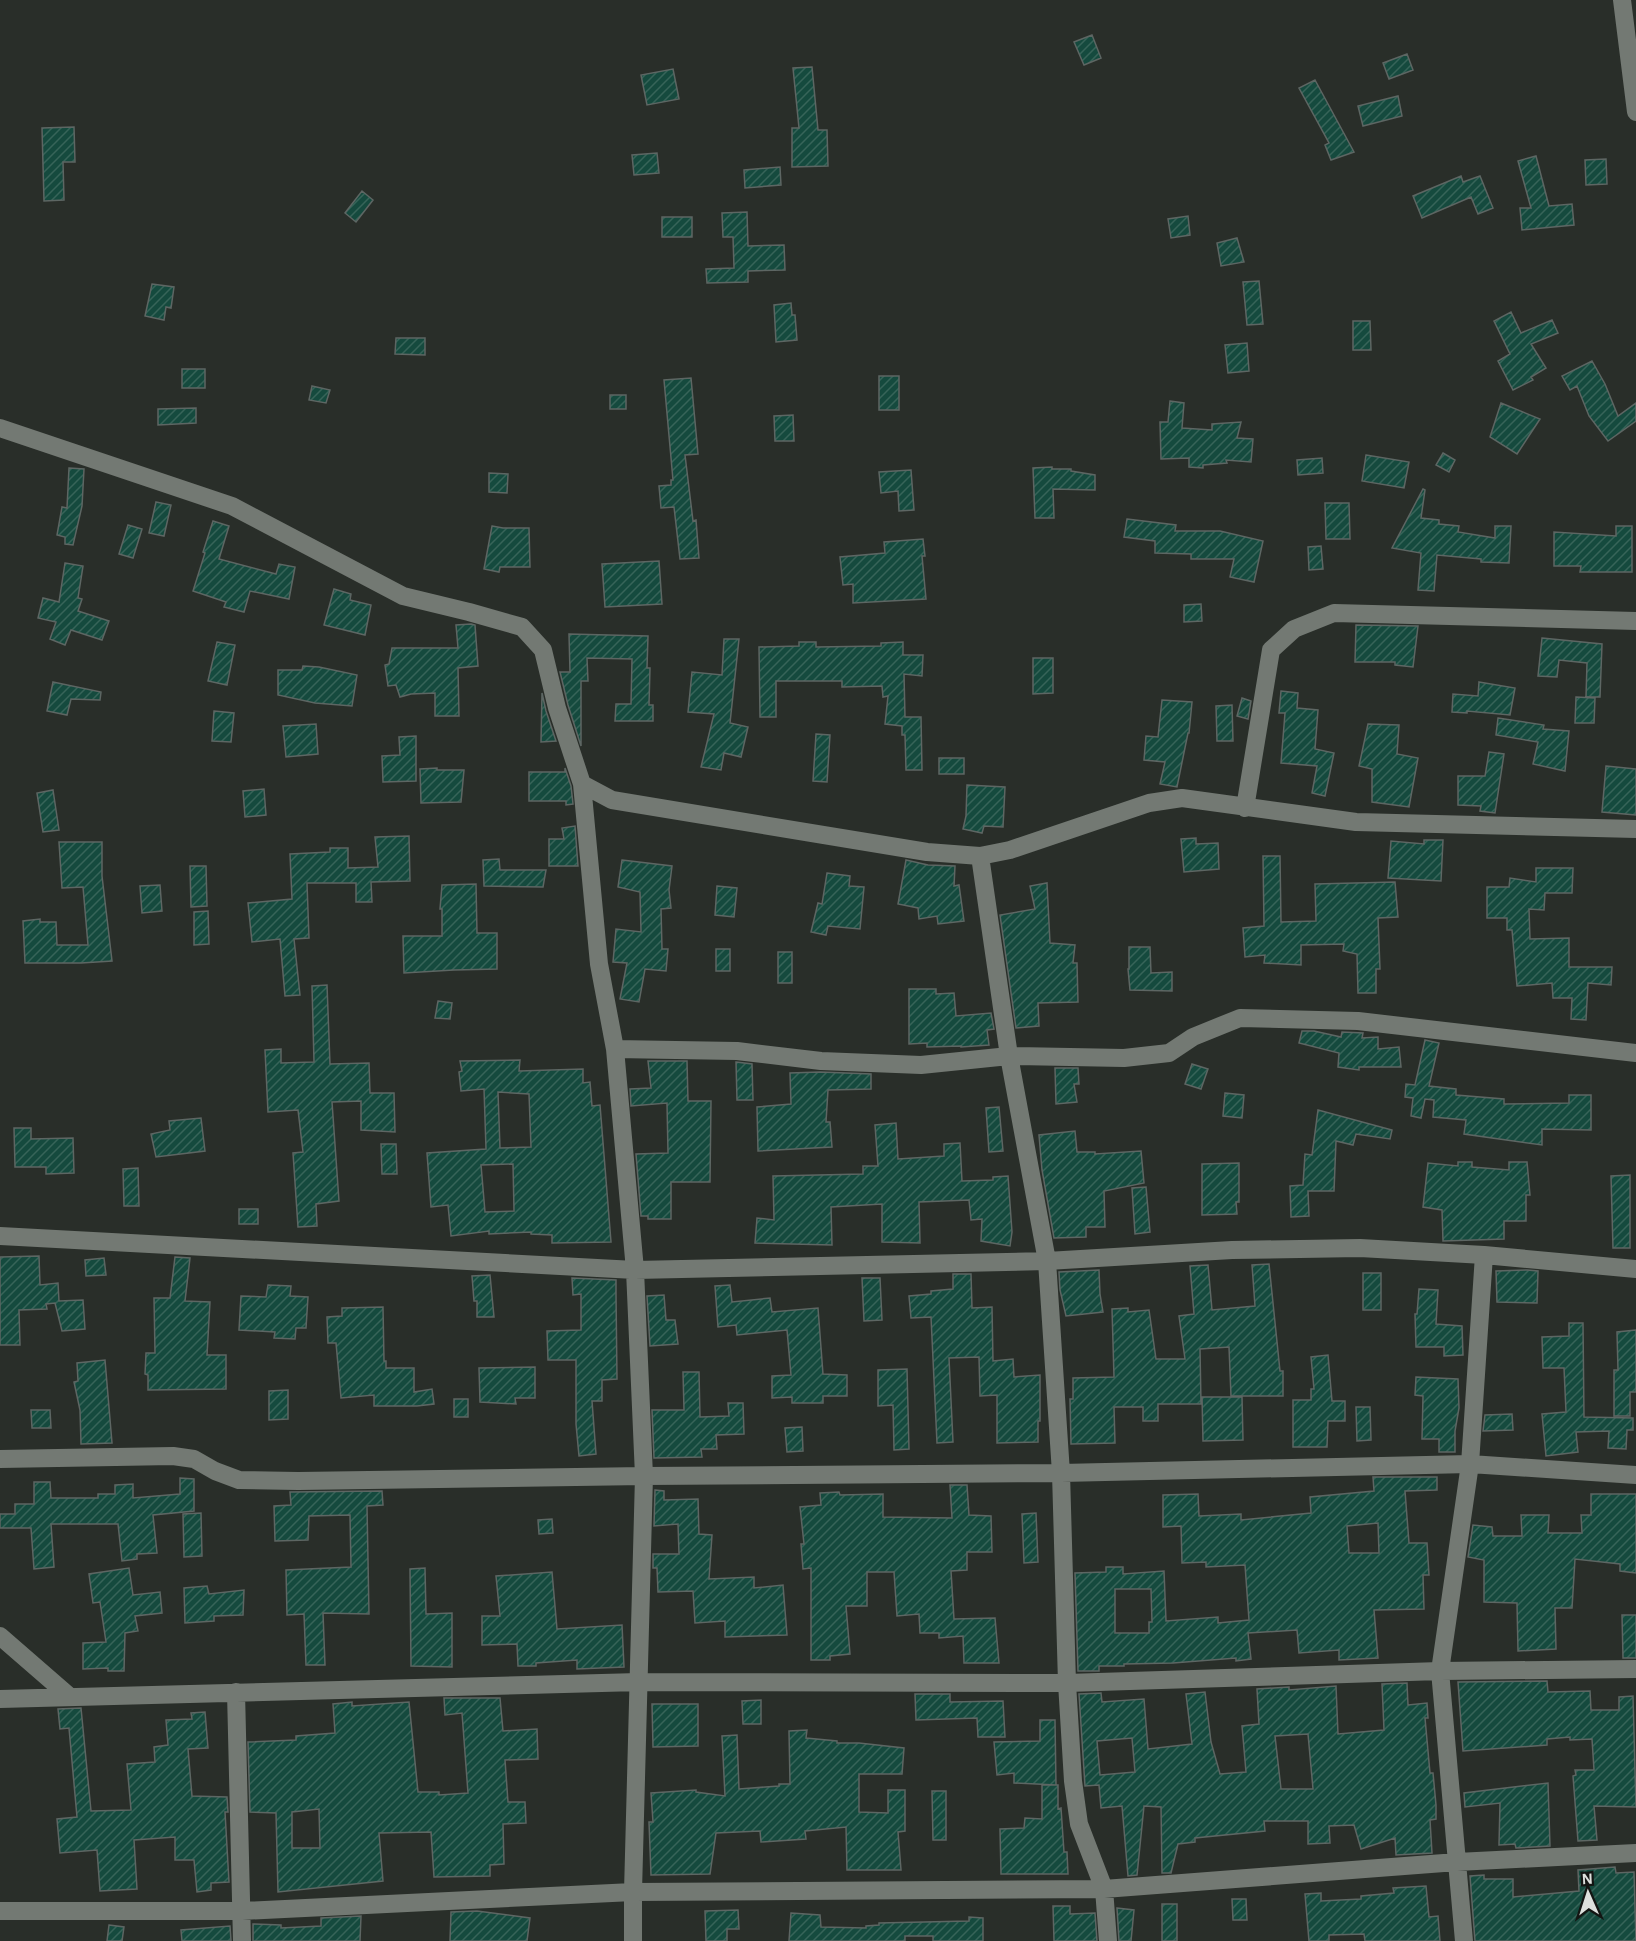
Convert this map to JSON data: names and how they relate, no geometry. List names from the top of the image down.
{
  "north": "top"
}
